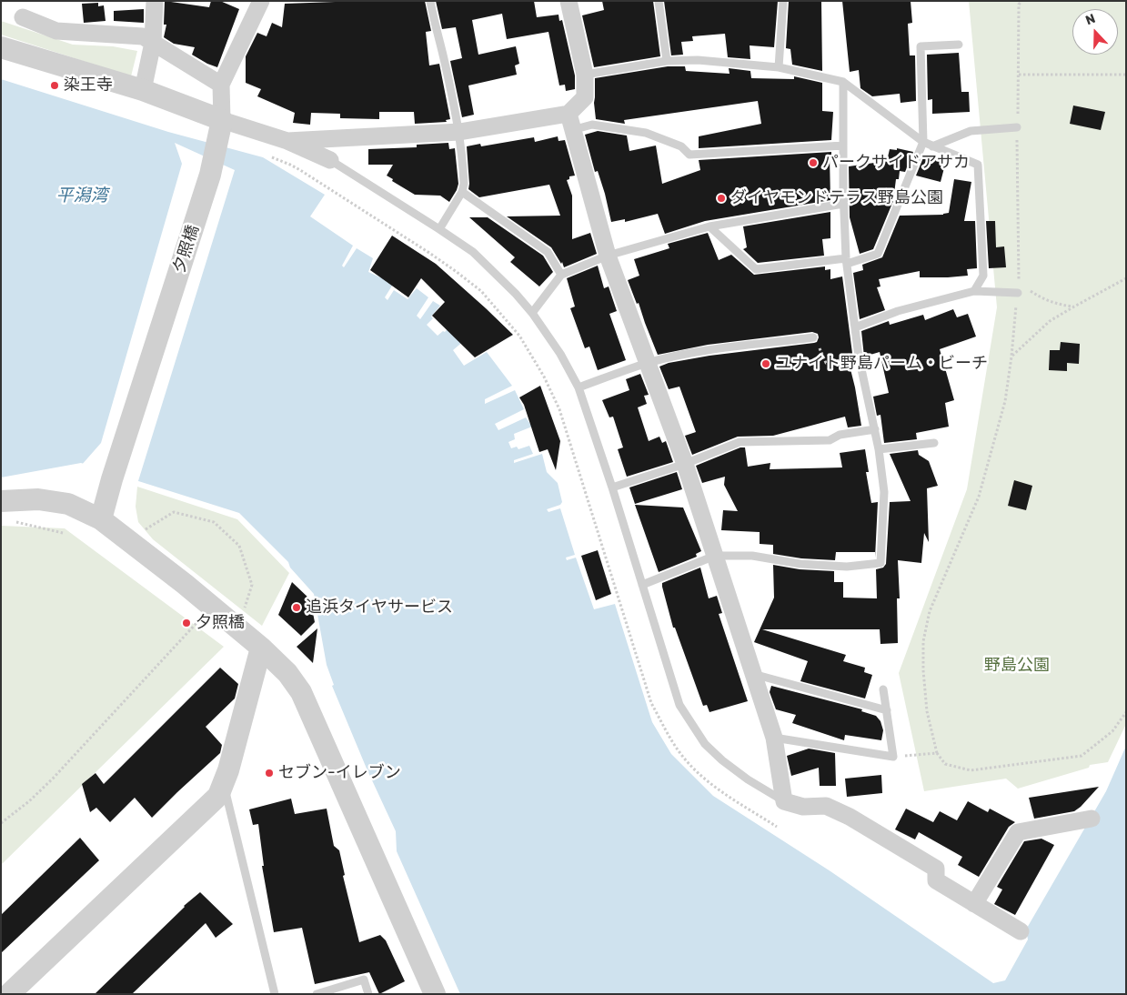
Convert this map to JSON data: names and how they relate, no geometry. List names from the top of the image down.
{
  "streets": {
    "street": ["夕照橋"]
  },
  "water": ["平潟湾"],
  "parks": ["野島公園"],
  "places": [
    "染王寺",
    "パークサイドアサカ",
    "ダイヤモンドテラス野島公園",
    "ユナイト野島パーム・ビーチ",
    "追浜タイヤサービス",
    "夕照橋",
    "セブン-イレブン"
  ],
  "north": "top"
}
